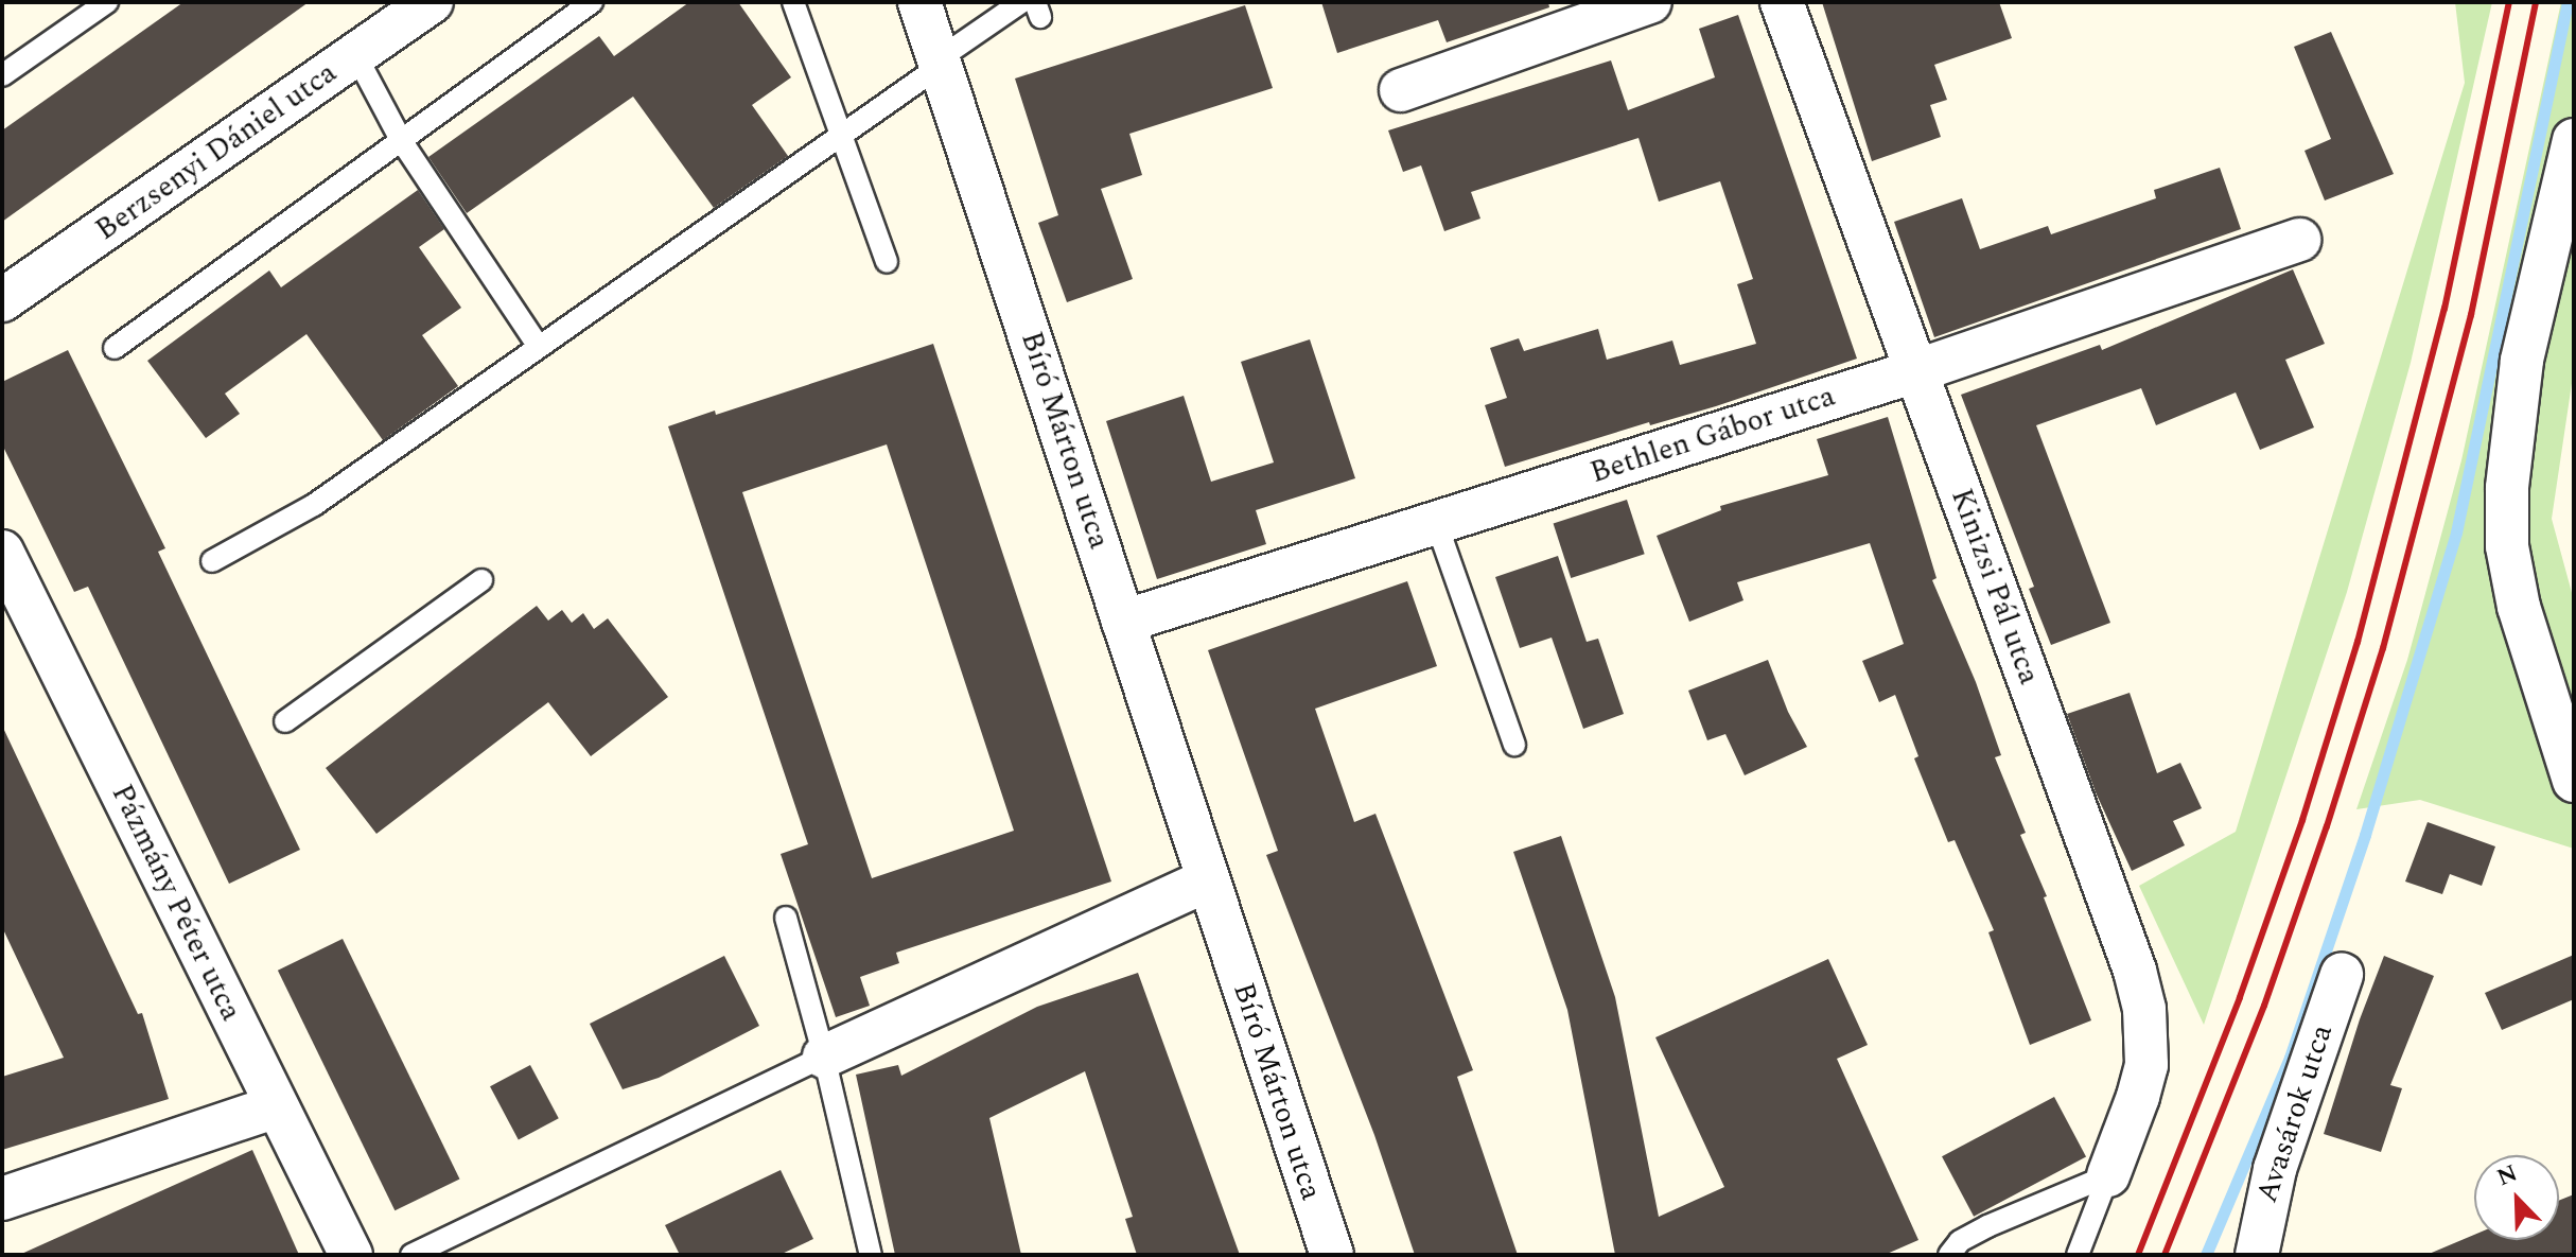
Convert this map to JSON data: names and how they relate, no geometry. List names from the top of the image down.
{
  "streets": {
    "street": [
      "Berzsenyi Dániel utca",
      "Bethlen Gábor utca",
      "Bíró Márton utca",
      "Kinizsi Pál utca",
      "Pázmány Péter utca",
      "Avasárok utca"
    ]
  },
  "crossings": [
    ["Bethlen Gábor utca", "Bíró Márton utca"],
    ["Bethlen Gábor utca", "Kinizsi Pál utca"]
  ],
  "north": "top left"
}
